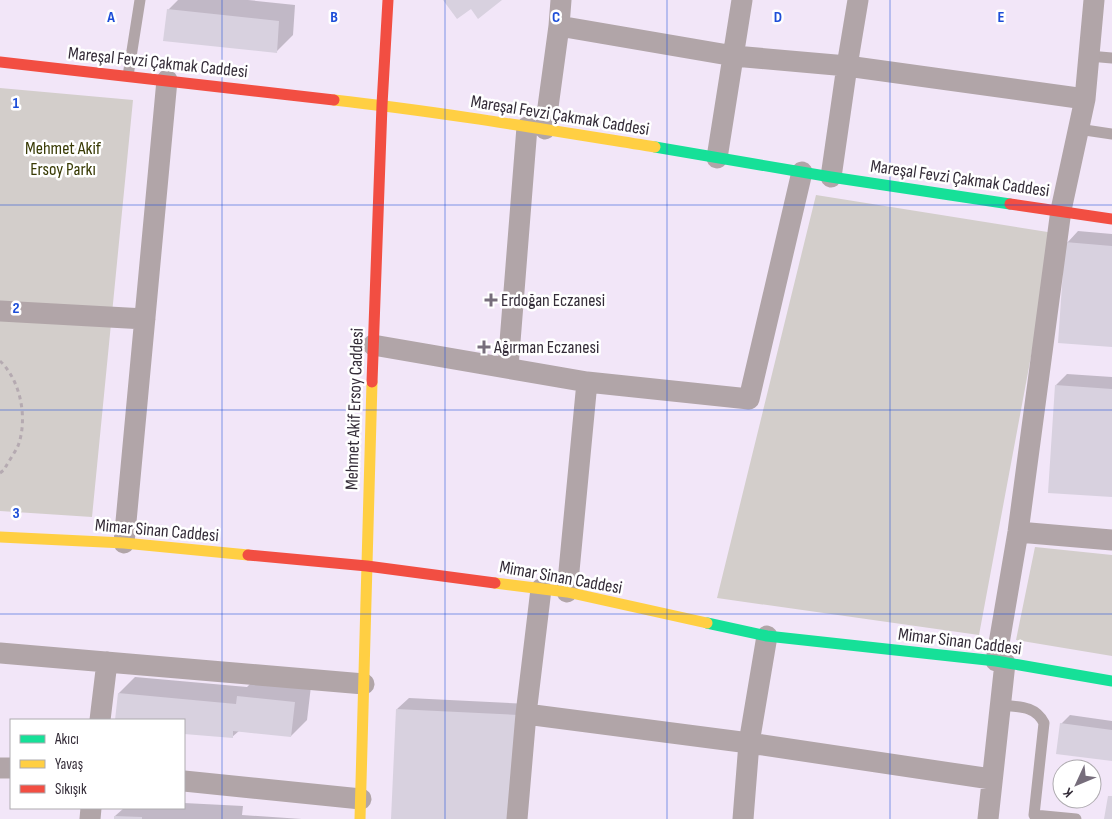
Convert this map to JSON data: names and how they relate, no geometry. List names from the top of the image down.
{
  "streets": {
    "street": ["Mareşal Fevzi Çakmak Caddesi", "Mehmet Akif Ersoy Caddesi", "Mimar Sinan Caddesi"]
  },
  "crossings": [
    ["Mareşal Fevzi Çakmak Caddesi", "Mehmet Akif Ersoy Caddesi"],
    ["Mehmet Akif Ersoy Caddesi", "Mimar Sinan Caddesi"]
  ],
  "parks": ["Mehmet Akif Ersoy Parkı"],
  "places": {
    "health": ["Erdoğan Eczanesi", "Ağırman Eczanesi"]
  },
  "legend": ["Akıcı", "Yavaş", "Sıkışık"],
  "north": "bottom left",
  "grid": {
    "columns": [
      "A",
      "B",
      "C",
      "D",
      "E"
    ],
    "rows": ["1", "2", "3"]
  }
}
